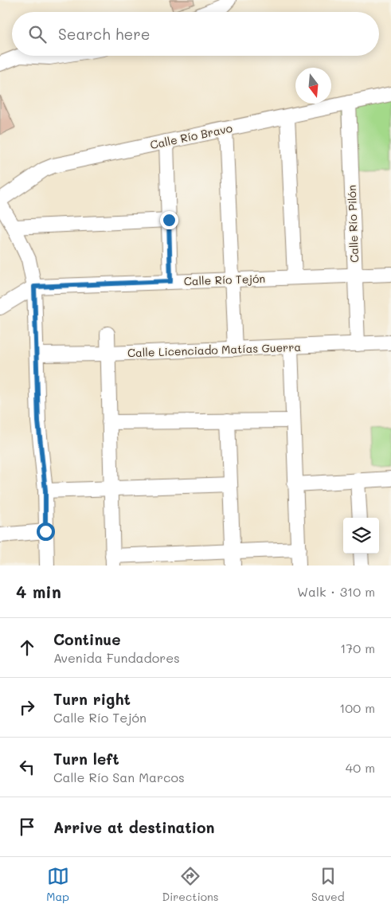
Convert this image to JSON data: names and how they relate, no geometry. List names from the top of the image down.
{
  "streets": {
    "street": [
      "Calle Río Bravo",
      "Calle Río Pilón",
      "Calle Río Tejón",
      "Calle Licenciado Matías Guerra"
    ]
  },
  "crossings": [
    ["Calle Río Bravo", "Calle Río Pilón"],
    ["Calle Río Pilón", "Calle Río Tejón"],
    ["Calle Río Pilón", "Calle Licenciado Matías Guerra"]
  ],
  "north": "bottom",
  "page": {
    "search": "Search here",
    "heading": ["4 min", "Walk · 310 m"],
    "list": [
      ["Continue", "Avenida Fundadores", "170 m"],
      ["Turn right", "Calle Río Tejón", "100 m"],
      ["Turn left", "Calle Río San Marcos", "40 m"],
      "Arrive at destination"
    ],
    "nav": ["Map", "Directions", "Saved"]
  }
}
